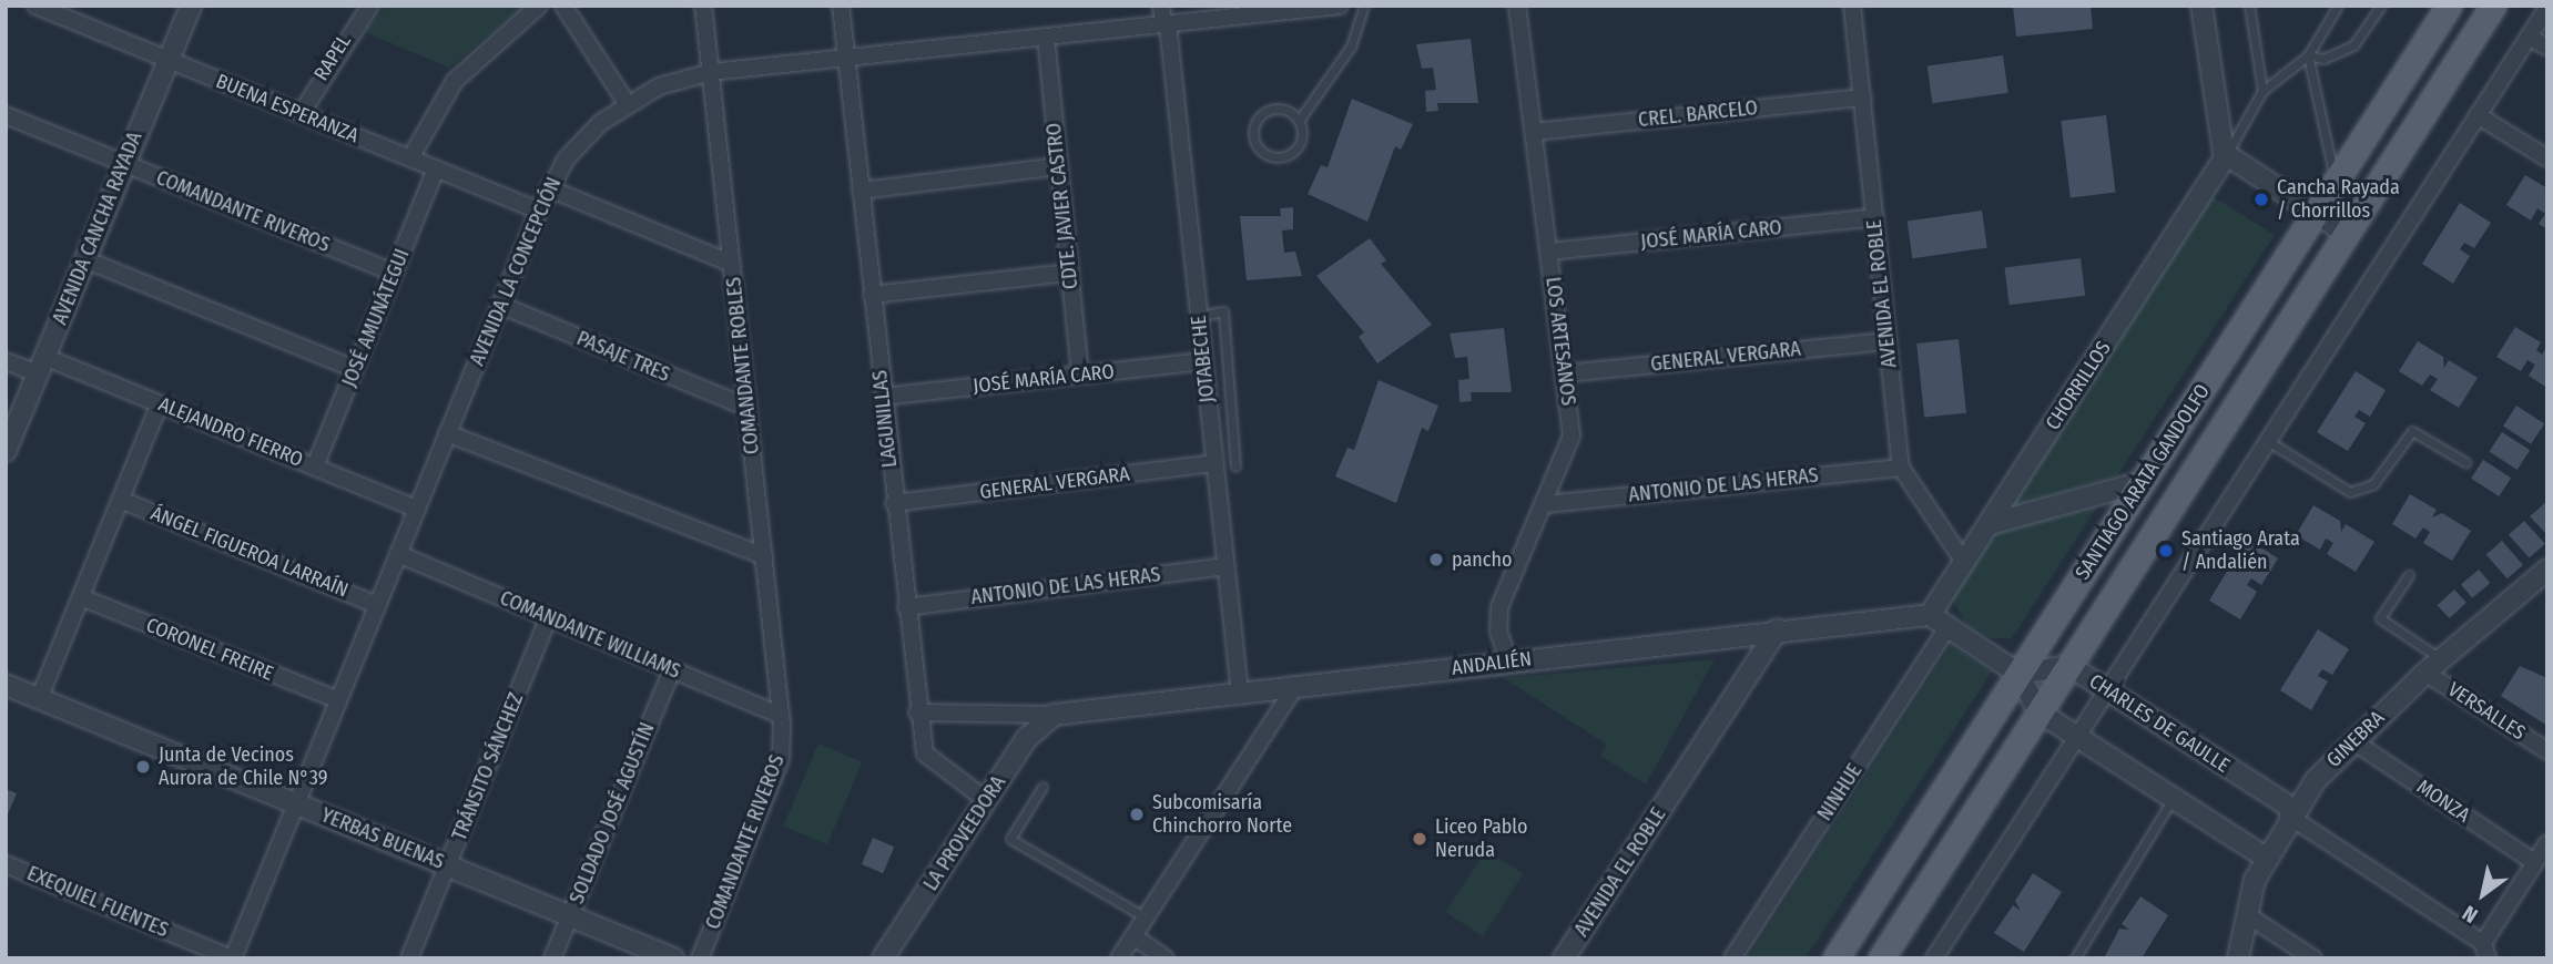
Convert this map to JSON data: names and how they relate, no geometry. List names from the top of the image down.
{
  "streets": {
    "main road": ["SANTIAGO ARATA GANDOLFO"],
    "street": [
      "RAPEL",
      "BUENA ESPERANZA",
      "CREL. BARCELO",
      "CDTE. JAVIER CASTRO",
      "COMANDANTE RIVEROS",
      "AVENIDA CANCHA RAYADA",
      "JOSÉ MARÍA CARO",
      "AVENIDA LA CONCEPCIÓN",
      "AVENIDA EL ROBLE",
      "JOSÉ AMUNÁTEGUI",
      "LOS ARTESANOS",
      "PASAJE TRES",
      "GENERAL VERGARA",
      "JOTABECHE",
      "COMANDANTE ROBLES",
      "CHORRILLOS",
      "LAGUNILLAS",
      "ALEJANDRO FIERRO",
      "ANTONIO DE LAS HERAS",
      "ÁNGEL FIGUEROA LARRAÍN",
      "COMANDANTE WILLIAMS",
      "CORONEL FREIRE",
      "ANDALIÉN",
      "VERSALLES",
      "CHARLES DE GAULLE",
      "GINEBRA",
      "TRÁNSITO SÁNCHEZ",
      "NINHUE",
      "MONZA",
      "SOLDADO JOSÉ AGUSTÍN",
      "LA PROVEEDORA",
      "YERBAS BUENAS",
      "EXEQUIEL FUENTES"
    ]
  },
  "crossings": [
    ["RAPEL", "BUENA ESPERANZA"],
    ["BUENA ESPERANZA", "AVENIDA CANCHA RAYADA"],
    ["BUENA ESPERANZA", "AVENIDA LA CONCEPCIÓN"],
    ["BUENA ESPERANZA", "JOSÉ AMUNÁTEGUI"],
    ["CREL. BARCELO", "AVENIDA EL ROBLE"],
    ["CREL. BARCELO", "LOS ARTESANOS"],
    ["CDTE. JAVIER CASTRO", "JOSÉ MARÍA CARO"],
    ["CDTE. JAVIER CASTRO", "AVENIDA LA CONCEPCIÓN"],
    ["COMANDANTE RIVEROS", "AVENIDA CANCHA RAYADA"],
    ["COMANDANTE RIVEROS", "JOSÉ AMUNÁTEGUI"],
    ["COMANDANTE RIVEROS", "COMANDANTE ROBLES"],
    ["COMANDANTE RIVEROS", "COMANDANTE WILLIAMS"],
    ["AVENIDA CANCHA RAYADA", "ALEJANDRO FIERRO"],
    ["JOSÉ MARÍA CARO", "AVENIDA EL ROBLE"],
    ["JOSÉ MARÍA CARO", "LOS ARTESANOS"],
    ["JOSÉ MARÍA CARO", "JOTABECHE"],
    ["JOSÉ MARÍA CARO", "LAGUNILLAS"],
    ["AVENIDA LA CONCEPCIÓN", "PASAJE TRES"],
    ["AVENIDA LA CONCEPCIÓN", "JOTABECHE"],
    ["AVENIDA LA CONCEPCIÓN", "COMANDANTE ROBLES"],
    ["AVENIDA LA CONCEPCIÓN", "LAGUNILLAS"],
    ["AVENIDA LA CONCEPCIÓN", "ALEJANDRO FIERRO"],
    ["AVENIDA LA CONCEPCIÓN", "ÁNGEL FIGUEROA LARRAÍN"],
    ["AVENIDA LA CONCEPCIÓN", "COMANDANTE WILLIAMS"],
    ["AVENIDA LA CONCEPCIÓN", "CORONEL FREIRE"],
    ["AVENIDA LA CONCEPCIÓN", "YERBAS BUENAS"],
    ["AVENIDA LA CONCEPCIÓN", "EXEQUIEL FUENTES"],
    ["AVENIDA EL ROBLE", "GENERAL VERGARA"],
    ["AVENIDA EL ROBLE", "CHORRILLOS"],
    ["AVENIDA EL ROBLE", "ANTONIO DE LAS HERAS"],
    ["AVENIDA EL ROBLE", "ANDALIÉN"],
    ["JOSÉ AMUNÁTEGUI", "ALEJANDRO FIERRO"],
    ["LOS ARTESANOS", "GENERAL VERGARA"],
    ["LOS ARTESANOS", "ANTONIO DE LAS HERAS"],
    ["LOS ARTESANOS", "ANDALIÉN"],
    ["PASAJE TRES", "COMANDANTE ROBLES"],
    ["GENERAL VERGARA", "JOTABECHE"],
    ["GENERAL VERGARA", "LAGUNILLAS"],
    ["JOTABECHE", "ANTONIO DE LAS HERAS"],
    ["JOTABECHE", "ANDALIÉN"],
    ["COMANDANTE ROBLES", "COMANDANTE WILLIAMS"],
    ["CHORRILLOS", "ANDALIÉN"],
    ["LAGUNILLAS", "ANTONIO DE LAS HERAS"],
    ["LAGUNILLAS", "LA PROVEEDORA"],
    ["SANTIAGO ARATA GANDOLFO", "CHARLES DE GAULLE"],
    ["COMANDANTE WILLIAMS", "TRÁNSITO SÁNCHEZ"],
    ["COMANDANTE WILLIAMS", "SOLDADO JOSÉ AGUSTÍN"],
    ["ANDALIÉN", "LA PROVEEDORA"],
    ["VERSALLES", "GINEBRA"],
    ["CHARLES DE GAULLE", "GINEBRA"],
    ["GINEBRA", "MONZA"],
    ["TRÁNSITO SÁNCHEZ", "YERBAS BUENAS"],
    ["SOLDADO JOSÉ AGUSTÍN", "YERBAS BUENAS"]
  ],
  "places": [
    "Cancha Rayada / Chorrillos",
    "Santiago Arata / Andalién",
    "pancho",
    "Junta de Vecinos Aurora de Chile N°39",
    "Subcomisaría Chinchorro Norte",
    "Liceo Pablo Neruda"
  ],
  "north": "bottom left"
}
